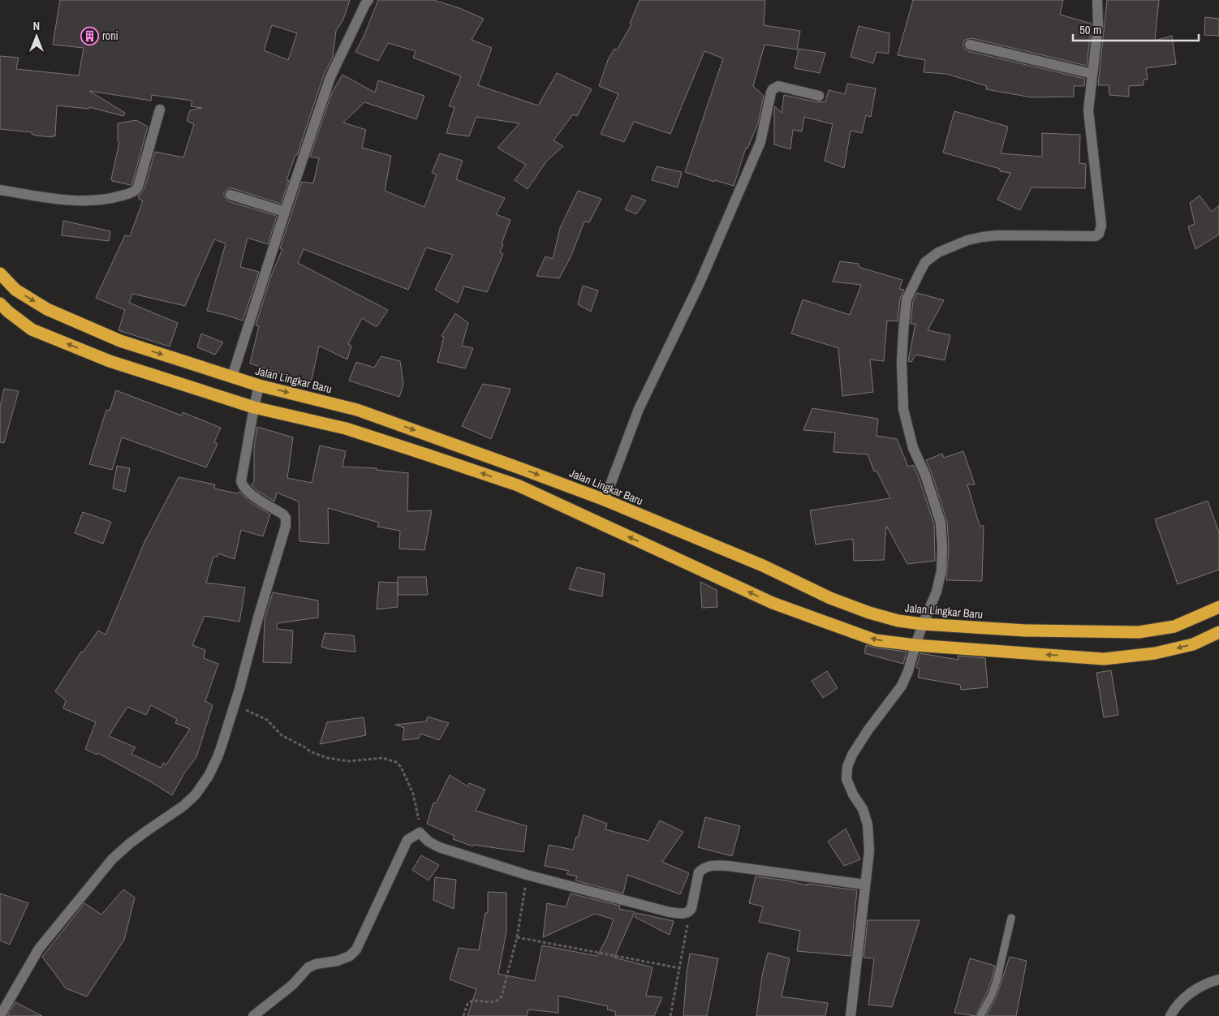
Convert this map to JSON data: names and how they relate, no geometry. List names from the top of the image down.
{
  "streets": {
    "highway": ["Jalan Lingkar Baru"]
  },
  "places": {
    "building": ["roni"]
  },
  "scale_bar": "50 m",
  "north": "top"
}
